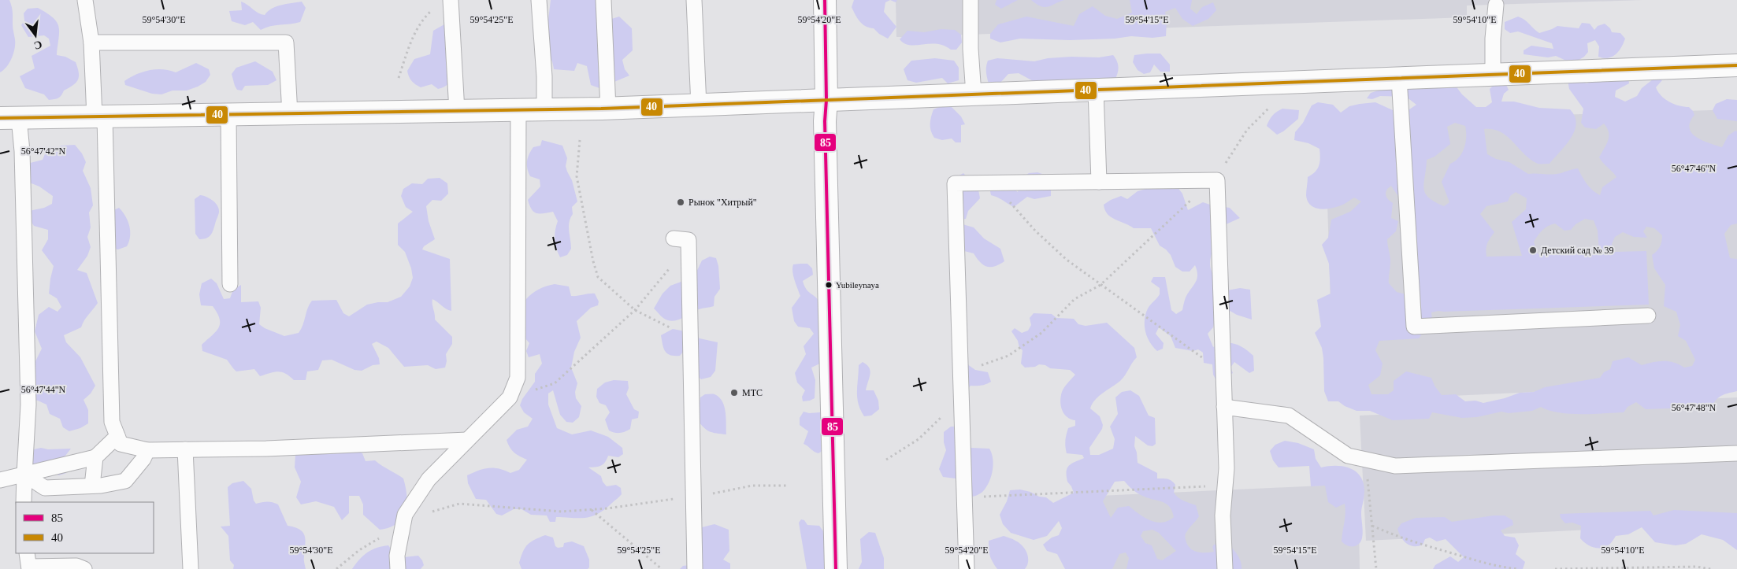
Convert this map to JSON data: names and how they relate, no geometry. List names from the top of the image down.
{
  "places": [
    "Рынок \"Хитрый\"",
    "Детский сад № 39",
    "Yubileynaya",
    "МТС"
  ],
  "lines": ["transit line 85", "transit line 40"],
  "legend": ["85", "40"],
  "north": "bottom",
  "coordinates": [
    "59°54'30\"E",
    "59°54'25\"E",
    "59°54'20\"E",
    "59°54'15\"E",
    "59°54'10\"E",
    "56°47'42\"N",
    "56°47'46\"N",
    "56°47'44\"N",
    "56°47'48\"N"
  ]
}
